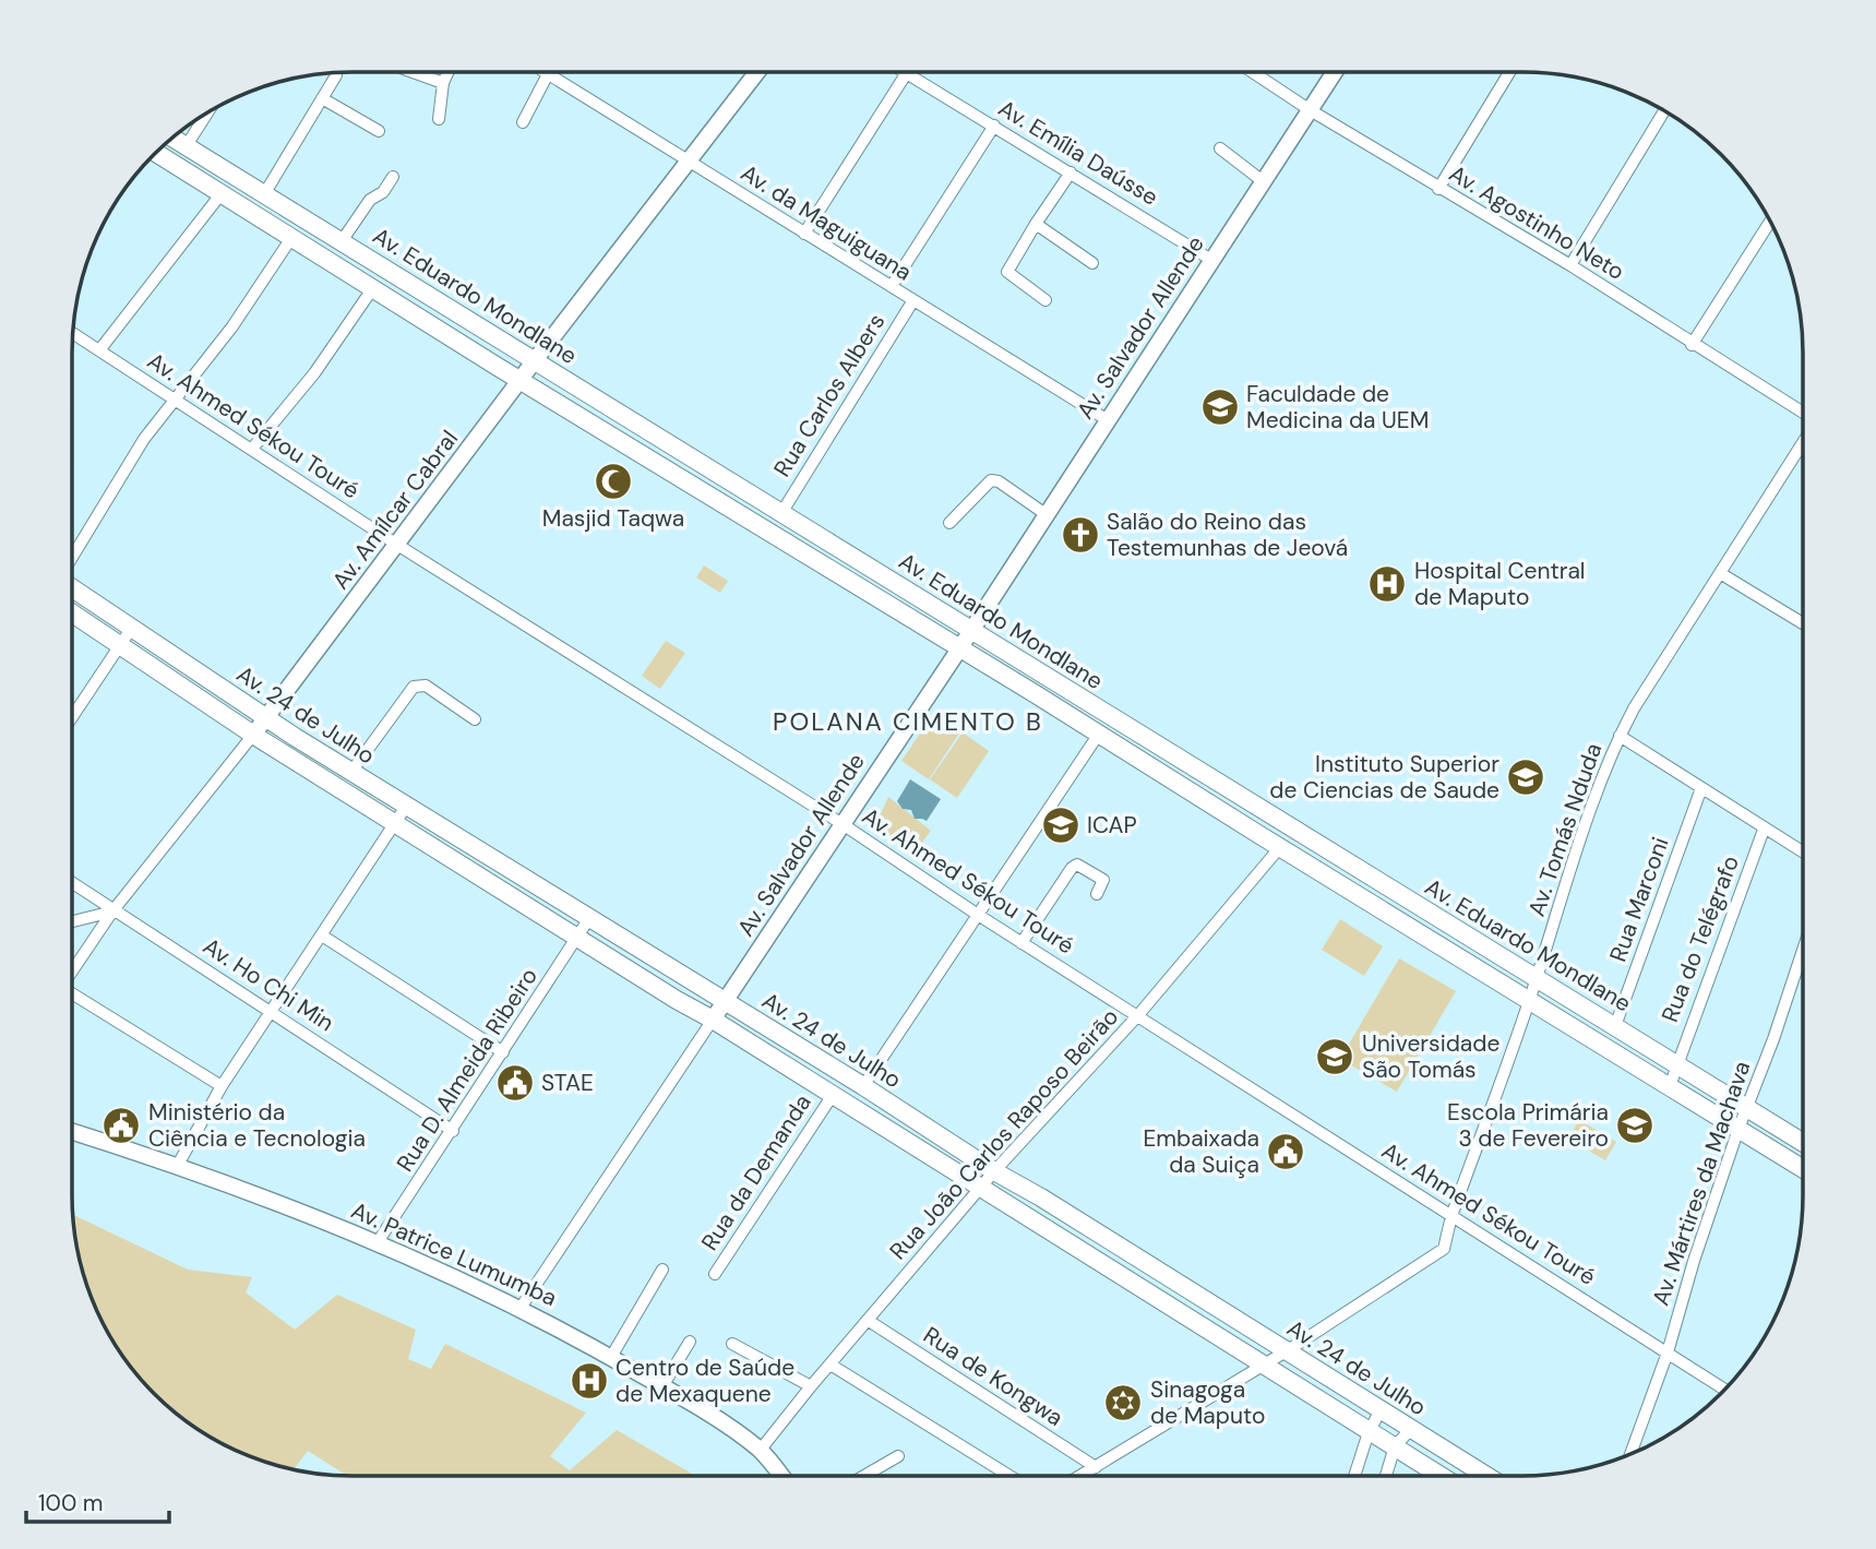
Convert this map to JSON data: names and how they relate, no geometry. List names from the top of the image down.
{
  "streets": {
    "main road": ["Av. Eduardo Mondlane", "Av. 24 de Julho"],
    "street": [
      "Av. Emília Daússe",
      "Av. da Maguiguana",
      "Av. Agostinho Neto",
      "Av. Salvador Allende",
      "Rua Carlos Albers",
      "Av. Ahmed Sékou Touré",
      "Av. Amílcar Cabral",
      "Av. Tomás Nduda",
      "Rua Marconi",
      "Rua do Telégrafo",
      "Av. Ho Chi Min",
      "Rua D. Almeida Ribeiro",
      "Rua João Carlos Raposo Beirão",
      "Rua da Demanda",
      "Av. Mártires da Machava",
      "Av. Patrice Lumumba",
      "Rua de Kongwa"
    ]
  },
  "crossings": [
    ["Av. Emília Daússe", "Av. Salvador Allende"],
    ["Av. da Maguiguana", "Av. Salvador Allende"],
    ["Av. da Maguiguana", "Rua Carlos Albers"],
    ["Av. da Maguiguana", "Av. Amílcar Cabral"],
    ["Av. Agostinho Neto", "Av. Salvador Allende"],
    ["Av. Eduardo Mondlane", "Av. Salvador Allende"],
    ["Av. Eduardo Mondlane", "Rua Carlos Albers"],
    ["Av. Eduardo Mondlane", "Av. Amílcar Cabral"],
    ["Av. Eduardo Mondlane", "Av. Tomás Nduda"],
    ["Av. Eduardo Mondlane", "Rua Marconi"],
    ["Av. Eduardo Mondlane", "Rua do Telégrafo"],
    ["Av. Eduardo Mondlane", "Rua João Carlos Raposo Beirão"],
    ["Av. Eduardo Mondlane", "Av. Mártires da Machava"],
    ["Av. Salvador Allende", "Av. Ahmed Sékou Touré"],
    ["Av. Salvador Allende", "Av. 24 de Julho"],
    ["Av. Salvador Allende", "Av. Patrice Lumumba"],
    ["Av. Ahmed Sékou Touré", "Av. Amílcar Cabral"],
    ["Av. Ahmed Sékou Touré", "Av. Tomás Nduda"],
    ["Av. Ahmed Sékou Touré", "Rua João Carlos Raposo Beirão"],
    ["Av. Ahmed Sékou Touré", "Av. Mártires da Machava"],
    ["Av. Amílcar Cabral", "Av. 24 de Julho"],
    ["Av. Amílcar Cabral", "Av. Ho Chi Min"],
    ["Av. 24 de Julho", "Av. Tomás Nduda"],
    ["Av. 24 de Julho", "Rua D. Almeida Ribeiro"],
    ["Av. 24 de Julho", "Rua João Carlos Raposo Beirão"],
    ["Av. 24 de Julho", "Rua da Demanda"],
    ["Av. Tomás Nduda", "Rua de Kongwa"],
    ["Av. Ho Chi Min", "Rua D. Almeida Ribeiro"],
    ["Rua D. Almeida Ribeiro", "Av. Patrice Lumumba"],
    ["Rua João Carlos Raposo Beirão", "Av. Patrice Lumumba"],
    ["Rua João Carlos Raposo Beirão", "Rua de Kongwa"]
  ],
  "districts": ["POLANA CIMENTO B"],
  "places": {
    "school or university": [
      "Faculdade de Medicina da UEM",
      "Instituto Superior de Ciencias de Saude",
      "ICAP",
      "Universidade São Tomás",
      "Escola Primária 3 de Fevereiro"
    ],
    "mosque": ["Masjid Taqwa"],
    "church": ["Salão do Reino das Testemunhas de Jeová"],
    "hospital": ["Hospital Central de Maputo", "Centro de Saúde de Mexaquene"],
    "public building": ["STAE", "Ministério da Ciência e Tecnologia", "Embaixada da Suiça"],
    "synagogue": ["Sinagoga de Maputo"]
  },
  "scale_bar": "100 m"
}
